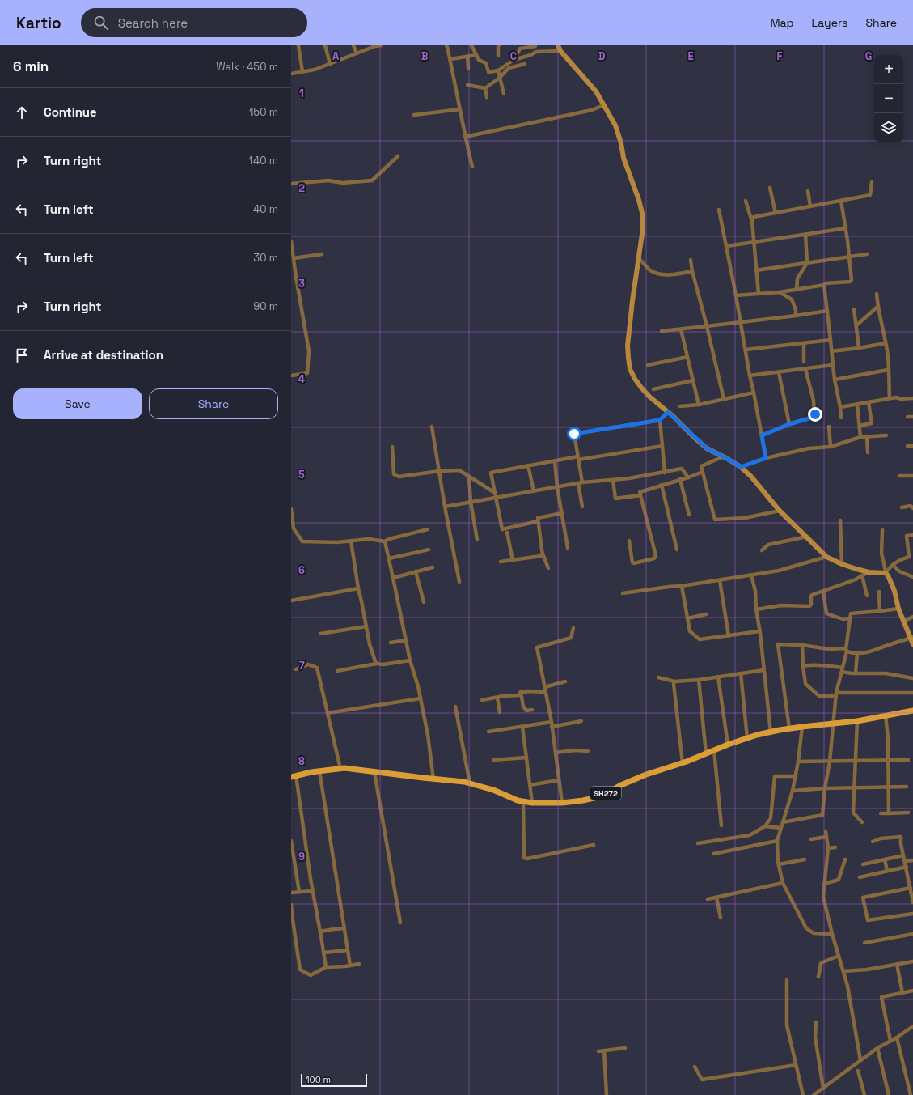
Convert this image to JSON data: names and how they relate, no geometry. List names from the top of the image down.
{
  "streets": {
    "main road": ["SH272"]
  },
  "scale_bar": "100 m",
  "page": {
    "header": "Kartio",
    "search": "Search here",
    "nav": ["Map", "Layers", "Share"],
    "heading": ["6 min", "Walk · 450 m"],
    "map_buttons": ["+", "−"],
    "list": [
      ["Continue", "150 m"],
      ["Turn right", "140 m"],
      ["Turn left", "40 m"],
      ["Turn left", "30 m"],
      ["Turn right", "90 m"],
      "Arrive at destination"
    ],
    "buttons": ["Save", "Share"],
    "scale": "100 m"
  },
  "grid": {
    "columns": [
      "A",
      "B",
      "C",
      "D",
      "E",
      "F",
      "G"
    ],
    "rows": [
      "1",
      "2",
      "3",
      "4",
      "5",
      "6",
      "7",
      "8",
      "9"
    ]
  }
}
